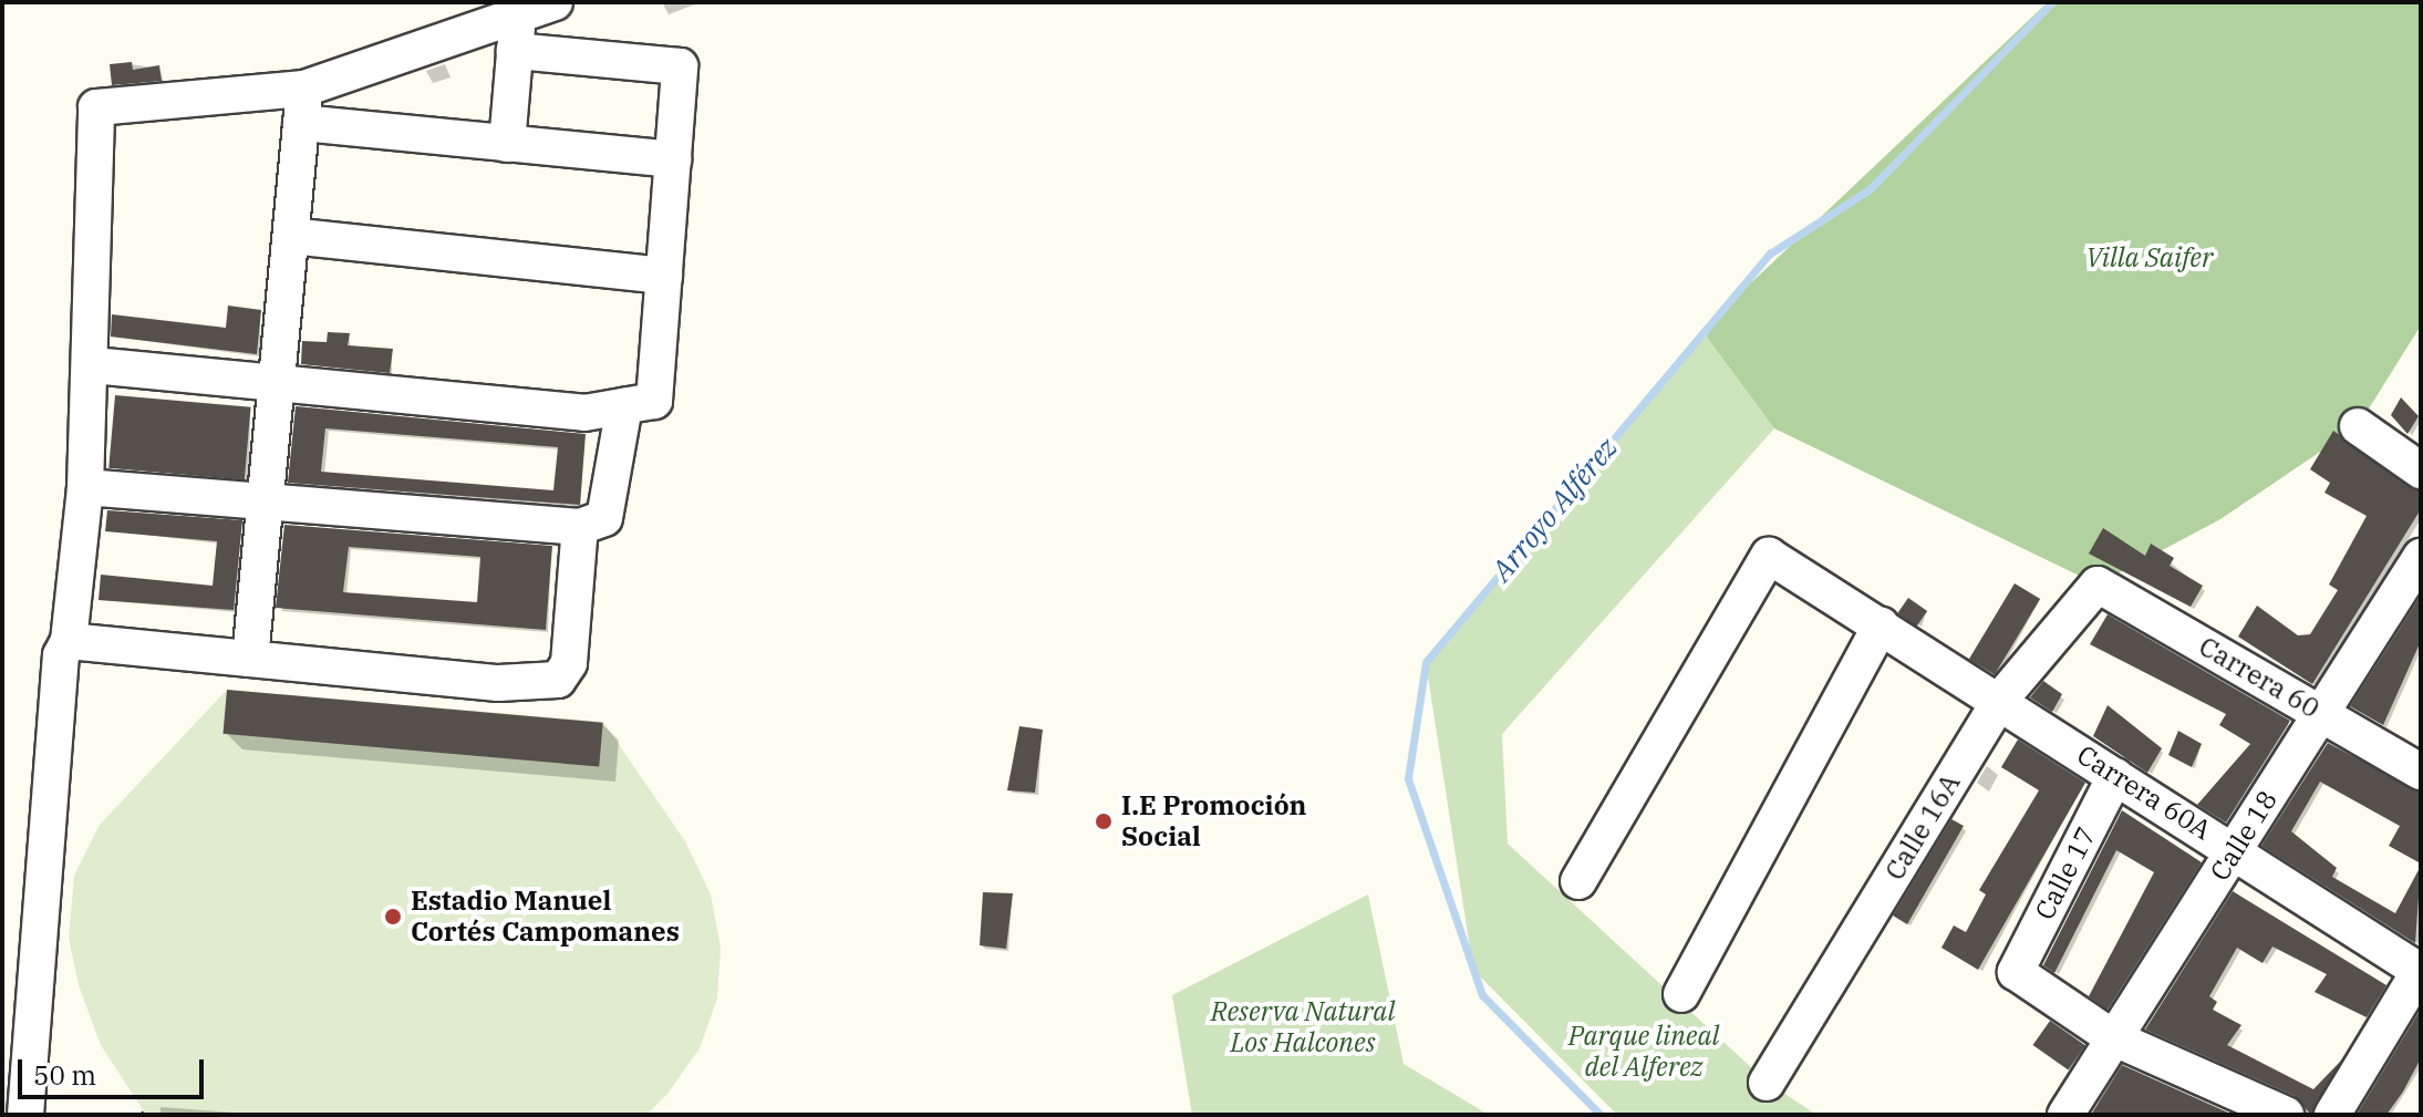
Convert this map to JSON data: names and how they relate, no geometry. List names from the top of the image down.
{
  "streets": {
    "street": [
      "Carrera 60",
      "Carrera 60A",
      "Calle 16A",
      "Calle 18",
      "Calle 17"
    ]
  },
  "crossings": [
    ["Carrera 60", "Calle 16A"],
    ["Carrera 60", "Calle 18"],
    ["Carrera 60A", "Calle 16A"],
    ["Carrera 60A", "Calle 18"],
    ["Carrera 60A", "Calle 17"],
    ["Calle 18", "Calle 17"]
  ],
  "water": ["Arroyo Alférez"],
  "parks": ["Villa Saifer", "Reserva Natural Los Halcones", "Parque lineal del Alferez"],
  "places": ["I.E Promoción Social", "Estadio Manuel Cortés Campomanes"],
  "scale_bar": "50 m"
}
